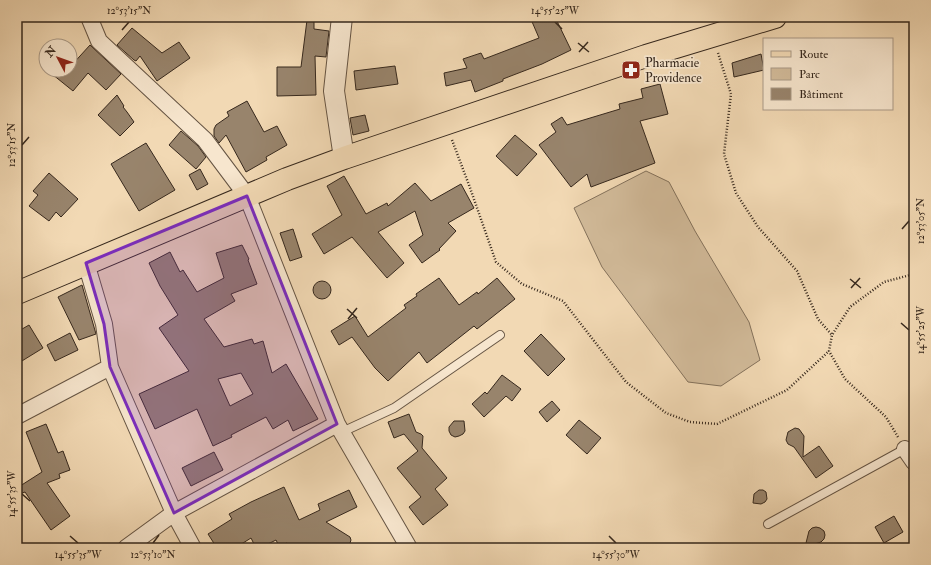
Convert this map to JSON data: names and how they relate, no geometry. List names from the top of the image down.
{
  "places": {
    "pharmacy": ["Pharmacie Providence"]
  },
  "legend": ["Route", "Parc", "Bâtiment"],
  "north": "top left",
  "coordinates": [
    "12°53'15\"N",
    "14°55'25\"W",
    "12°53'05\"N",
    "14°55'35\"W",
    "12°53'10\"N",
    "14°55'30\"W"
  ]
}
